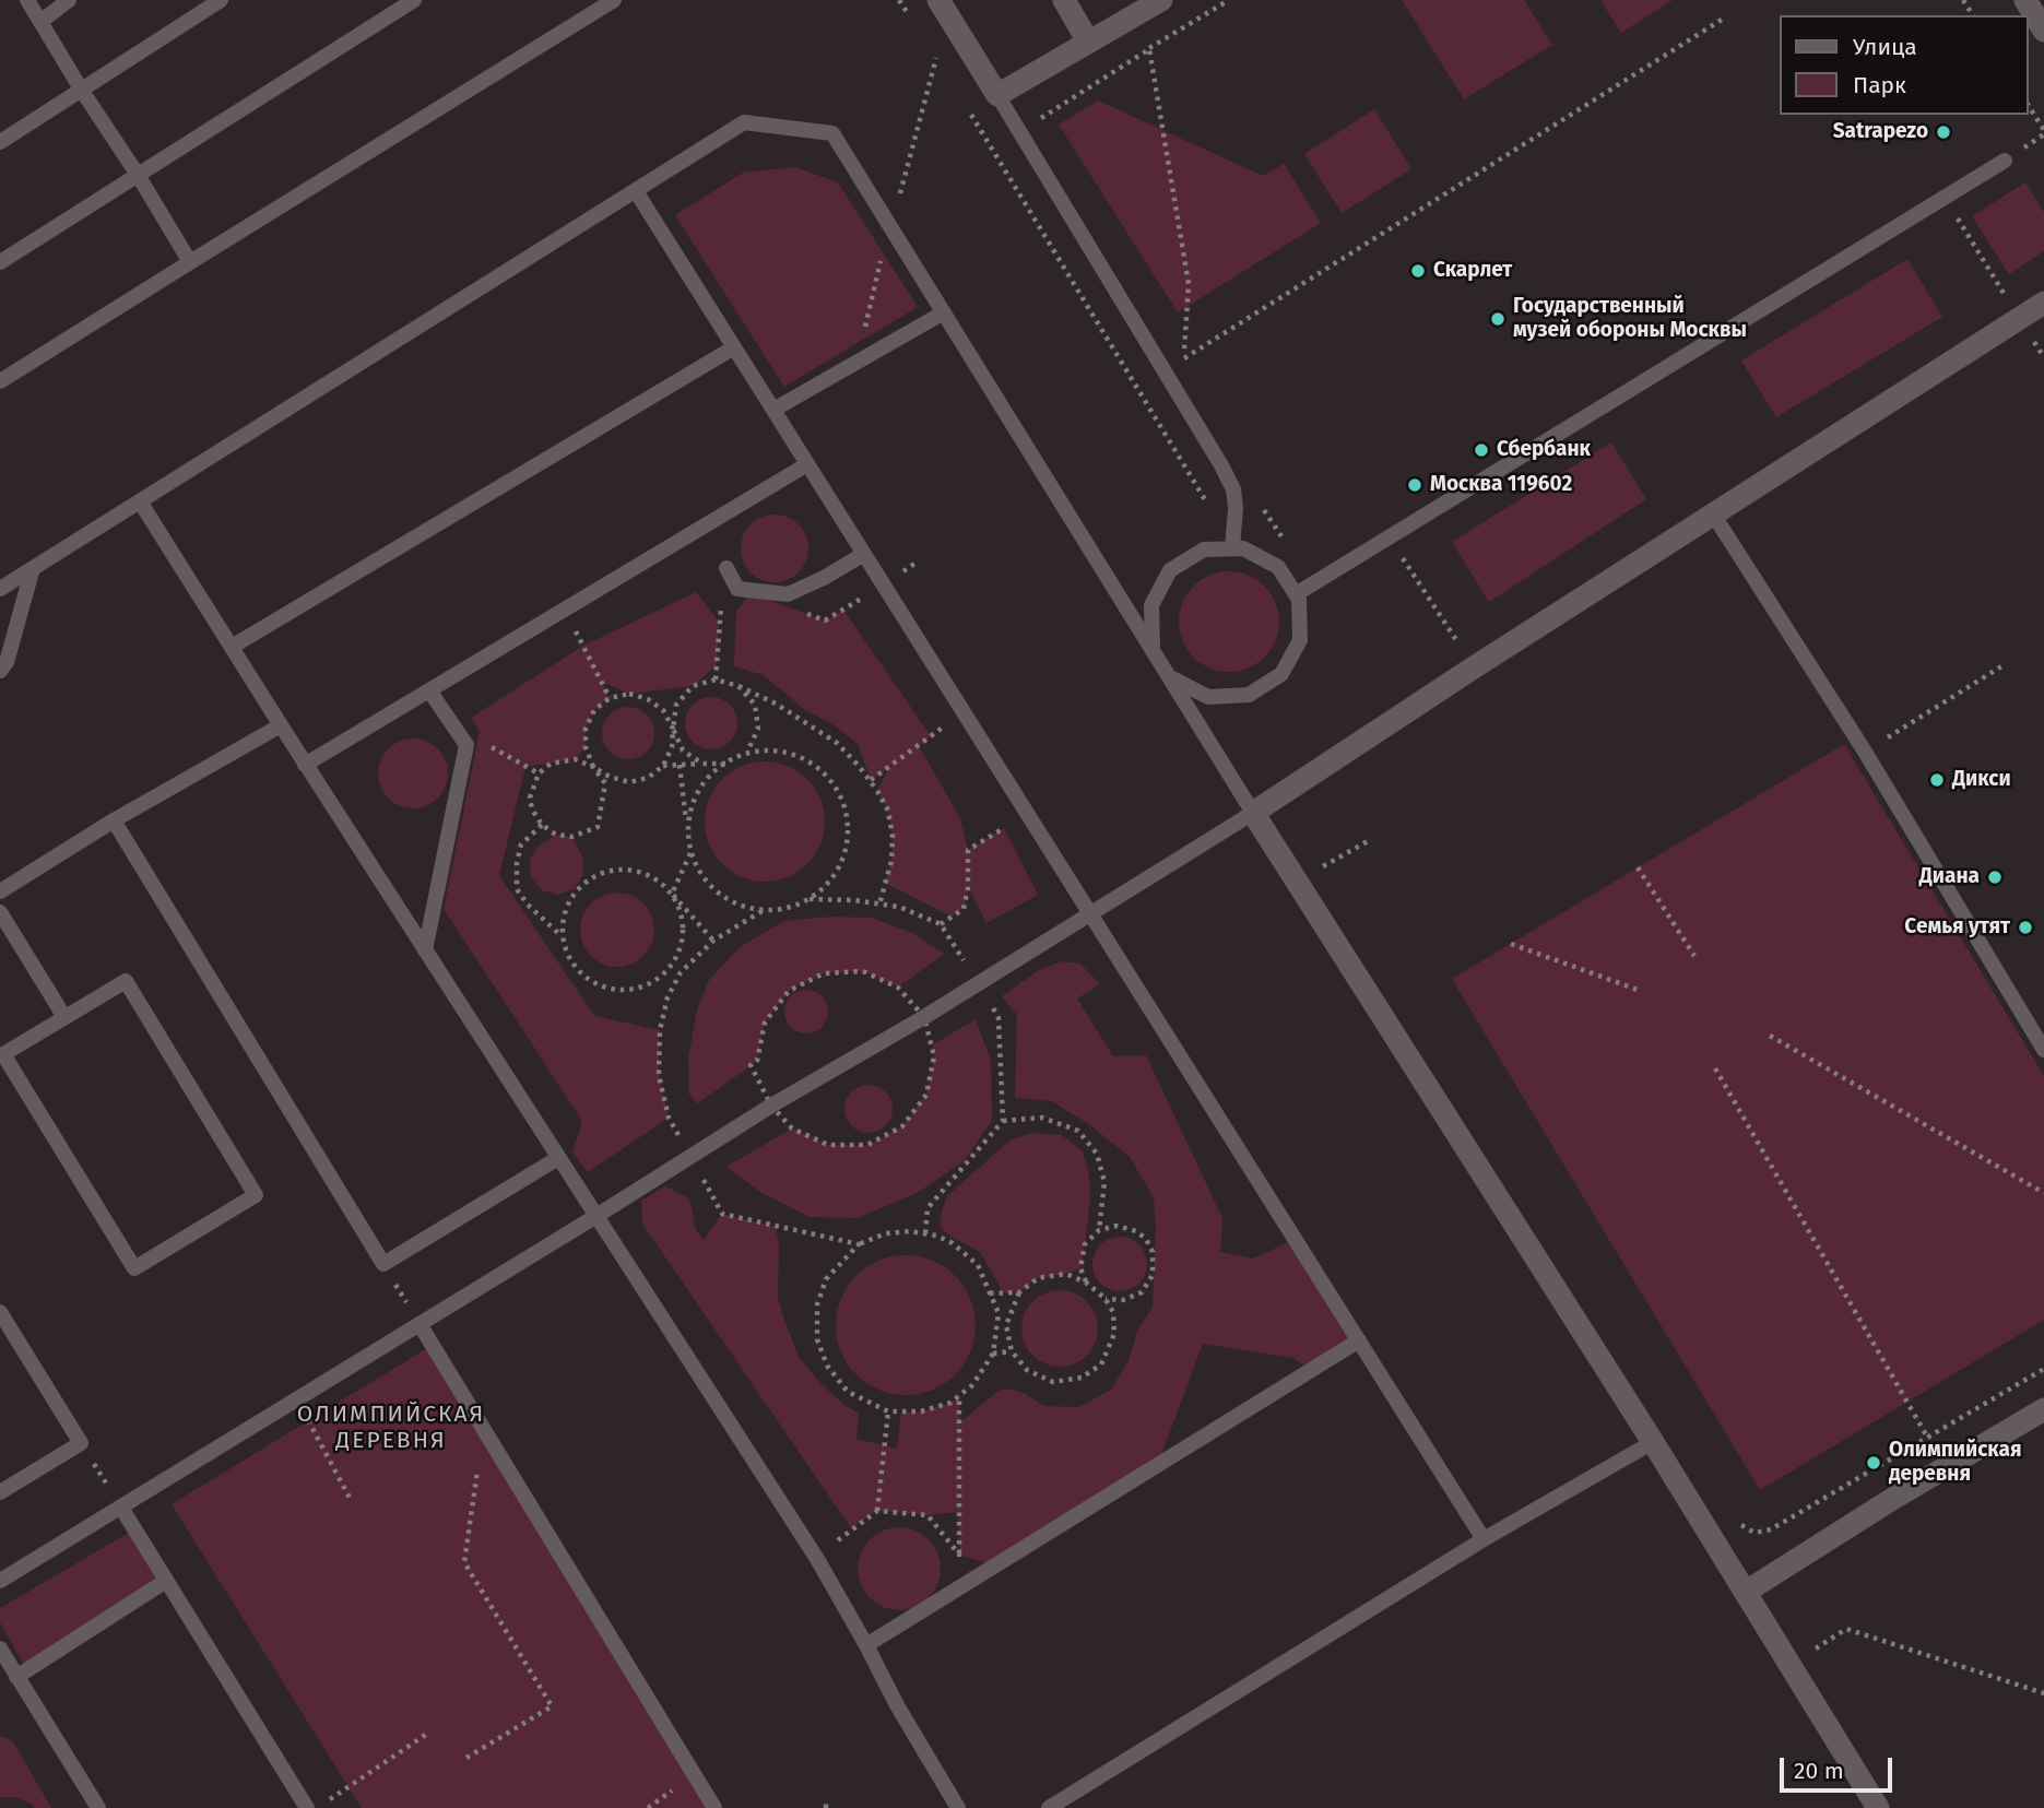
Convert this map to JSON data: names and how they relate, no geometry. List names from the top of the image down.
{
  "districts": ["ОЛИМПИЙСКАЯ ДЕРЕВНЯ"],
  "places": [
    "Satrapezo",
    "Скарлет",
    "Государственный музей обороны Москвы",
    "Сбербанк",
    "Москва 119602",
    "Дикси",
    "Диана",
    "Семья утят",
    "Олимпийская деревня"
  ],
  "legend": ["Улица", "Парк"],
  "scale_bar": "20 m"
}
